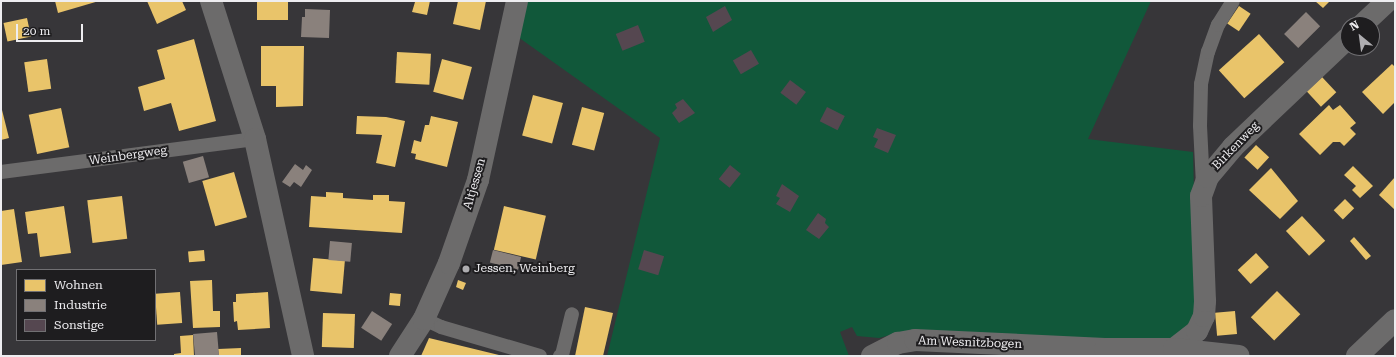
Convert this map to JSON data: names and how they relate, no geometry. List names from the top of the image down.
{
  "streets": {
    "street": ["Birkenweg", "Altjessen", "Am Wesnitzbogen"],
    "lane": ["Weinbergweg"]
  },
  "places": ["Jessen, Weinberg"],
  "legend": ["Wohnen", "Industrie", "Sonstige"],
  "scale_bar": "20 m",
  "north": "top left"
}
